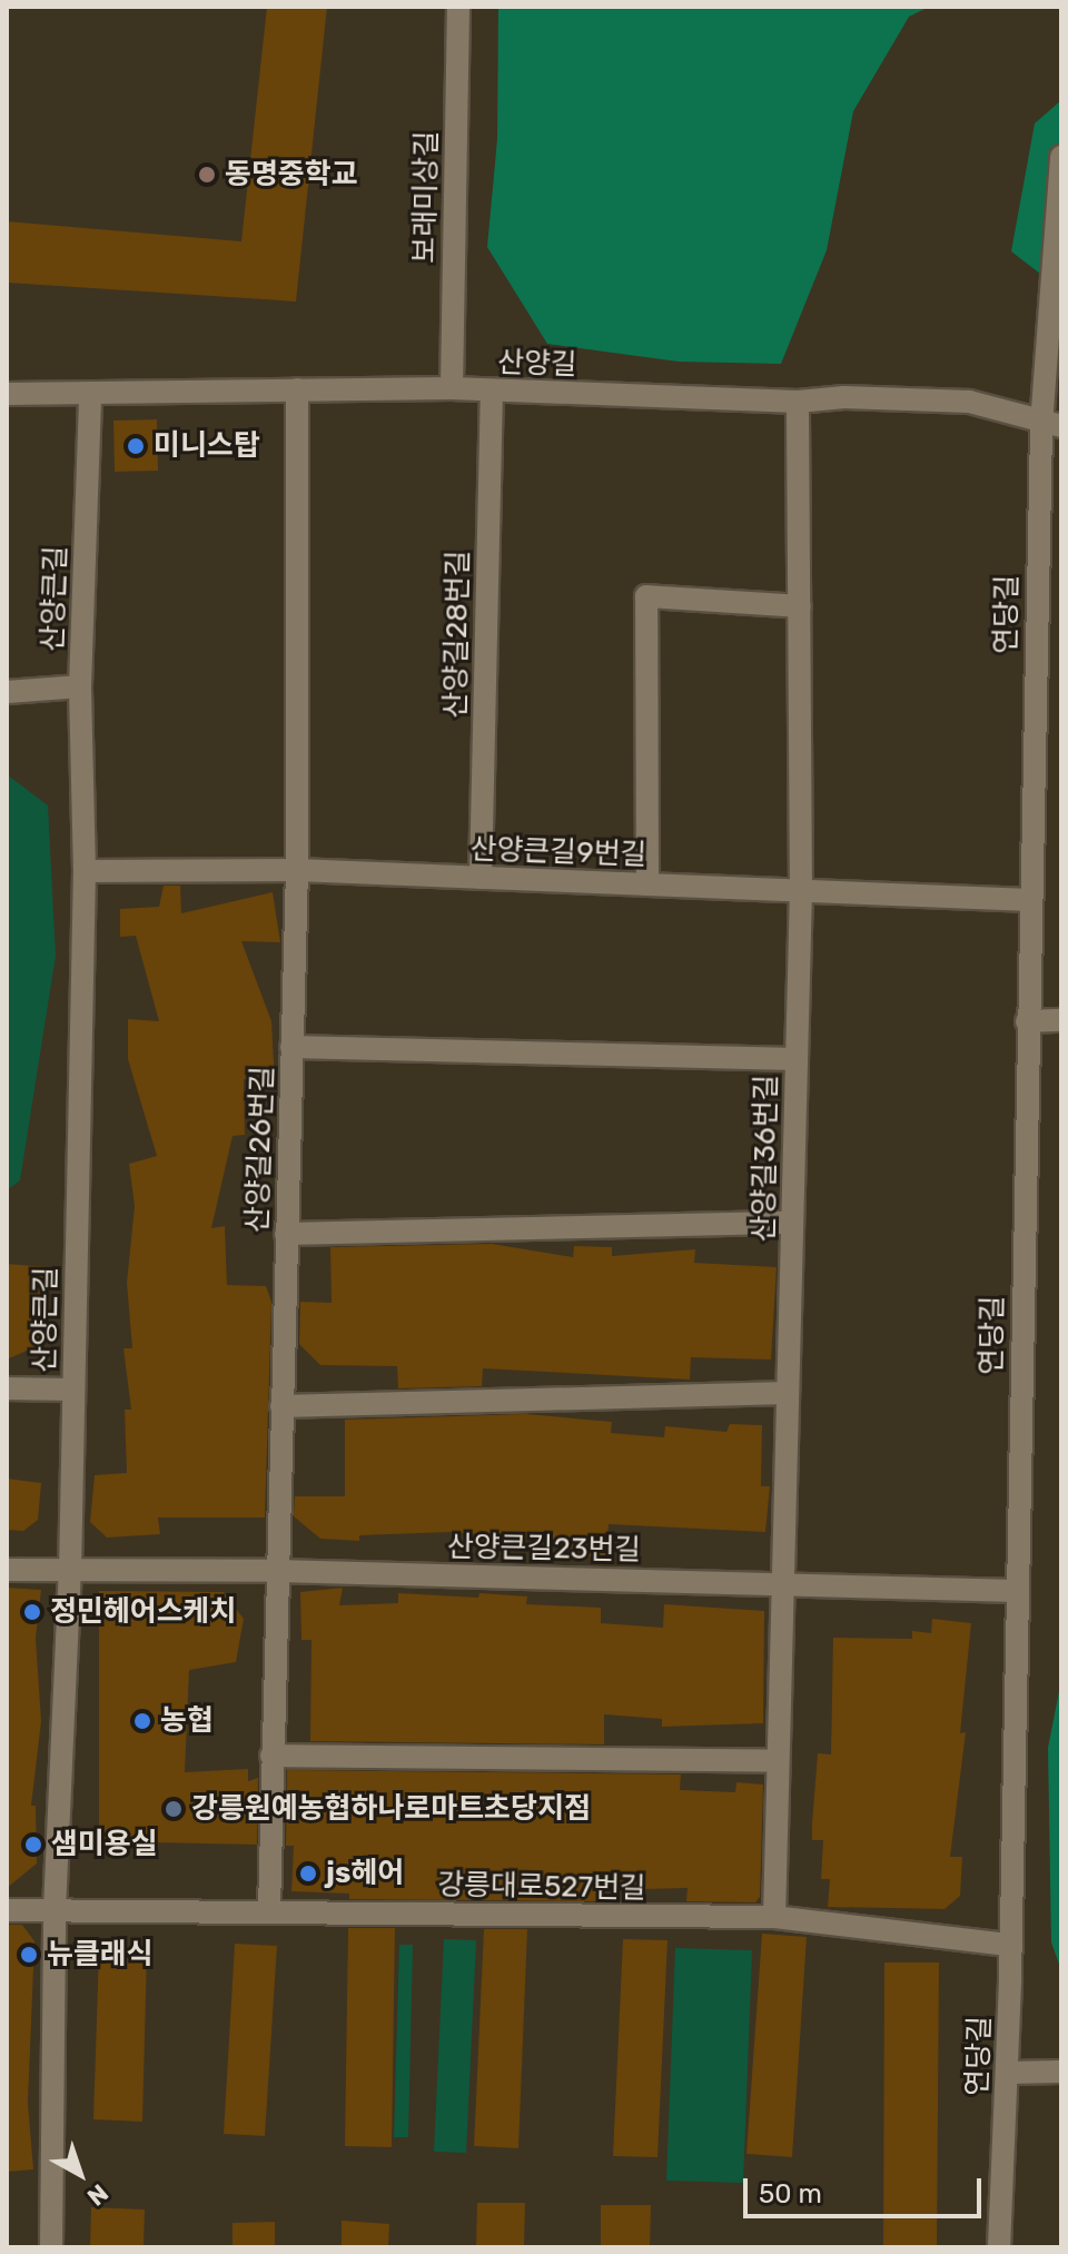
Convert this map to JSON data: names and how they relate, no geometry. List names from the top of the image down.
{
  "streets": {
    "street": [
      "보래미상길",
      "산양길",
      "산양큰길",
      "연당길",
      "산양길28번길",
      "산양큰길9번길",
      "산양길26번길",
      "산양길36번길",
      "산양큰길23번길",
      "강릉대로527번길"
    ]
  },
  "crossings": [
    ["보래미상길", "산양길"],
    ["산양길", "산양큰길"],
    ["산양길", "연당길"],
    ["산양길", "산양길28번길"],
    ["산양길", "산양길26번길"],
    ["산양길", "산양길36번길"],
    ["산양큰길", "산양큰길9번길"],
    ["산양큰길", "산양큰길23번길"],
    ["산양큰길", "강릉대로527번길"],
    ["연당길", "산양큰길9번길"],
    ["연당길", "산양큰길23번길"],
    ["연당길", "강릉대로527번길"],
    ["산양길28번길", "산양큰길9번길"],
    ["산양큰길9번길", "산양길26번길"],
    ["산양큰길9번길", "산양길36번길"],
    ["산양길26번길", "산양큰길23번길"],
    ["산양길26번길", "강릉대로527번길"],
    ["산양길36번길", "산양큰길23번길"],
    ["산양길36번길", "강릉대로527번길"]
  ],
  "places": [
    "동명중학교",
    "미니스탑",
    "정민헤어스케치",
    "농협",
    "강릉원예농협하나로마트초당지점",
    "샘미용실",
    "js헤어",
    "뉴클래식"
  ],
  "scale_bar": "50 m",
  "north": "bottom right"
}
